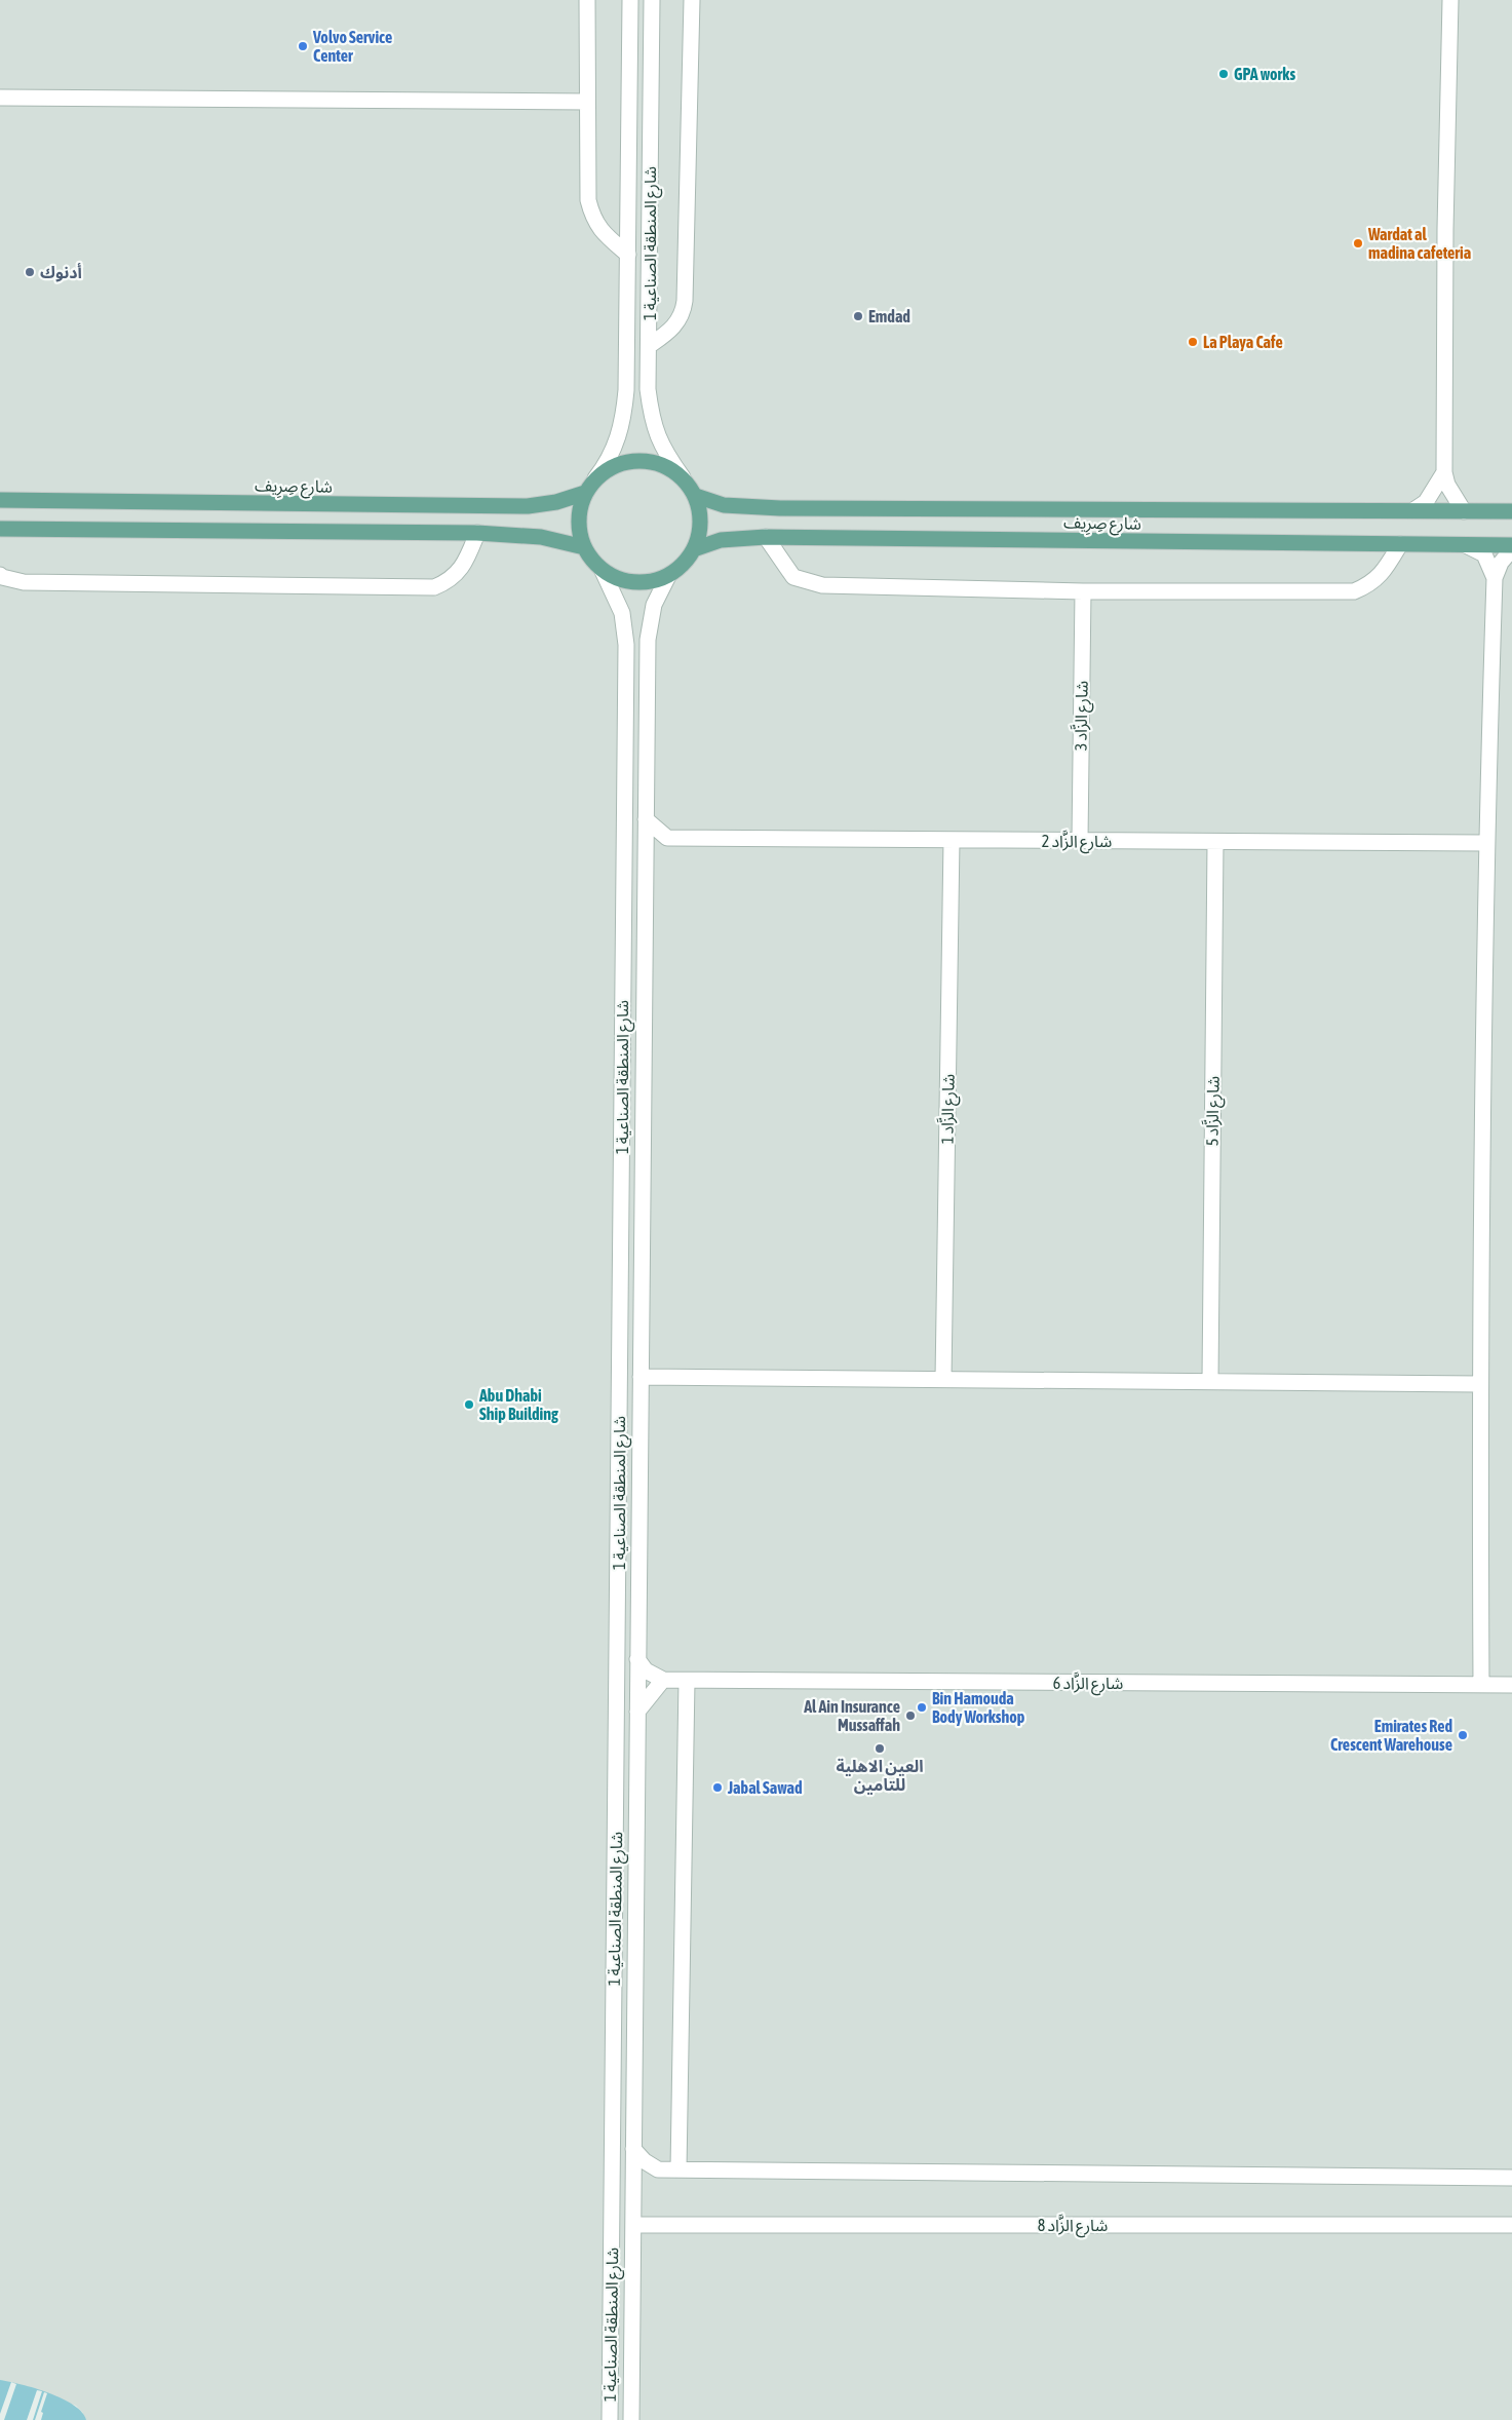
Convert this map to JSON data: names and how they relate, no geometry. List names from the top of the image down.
{
  "streets": {
    "main road": ["شارع صِرِيف"],
    "street": [
      "شارع المنطقة الصناعية 1",
      "شارع الزَّاد 3",
      "شارع الزَّاد 2",
      "شارع الزَّاد 1",
      "شارع الزَّاد 5",
      "شارع الزَّاد 6",
      "شارع الزَّاد 8"
    ]
  },
  "crossings": [
    ["شارع المنطقة الصناعية 1", "شارع صِرِيف"],
    ["شارع المنطقة الصناعية 1", "شارع الزَّاد 8"],
    ["شارع الزَّاد 3", "شارع الزَّاد 2"],
    ["شارع الزَّاد 2", "شارع الزَّاد 1"],
    ["شارع الزَّاد 2", "شارع الزَّاد 5"]
  ],
  "places": [
    "Volvo Service Center",
    "GPA works",
    "Wardat al madina cafeteria",
    "أدنوك",
    "Emdad",
    "La Playa Cafe",
    "Abu Dhabi Ship Building",
    "Bin Hamouda Body Workshop",
    "Al Ain Insurance Mussaffah",
    "Emirates Red Crescent Warehouse",
    "العين الاهلية للتامين",
    "Jabal Sawad"
  ]
}
